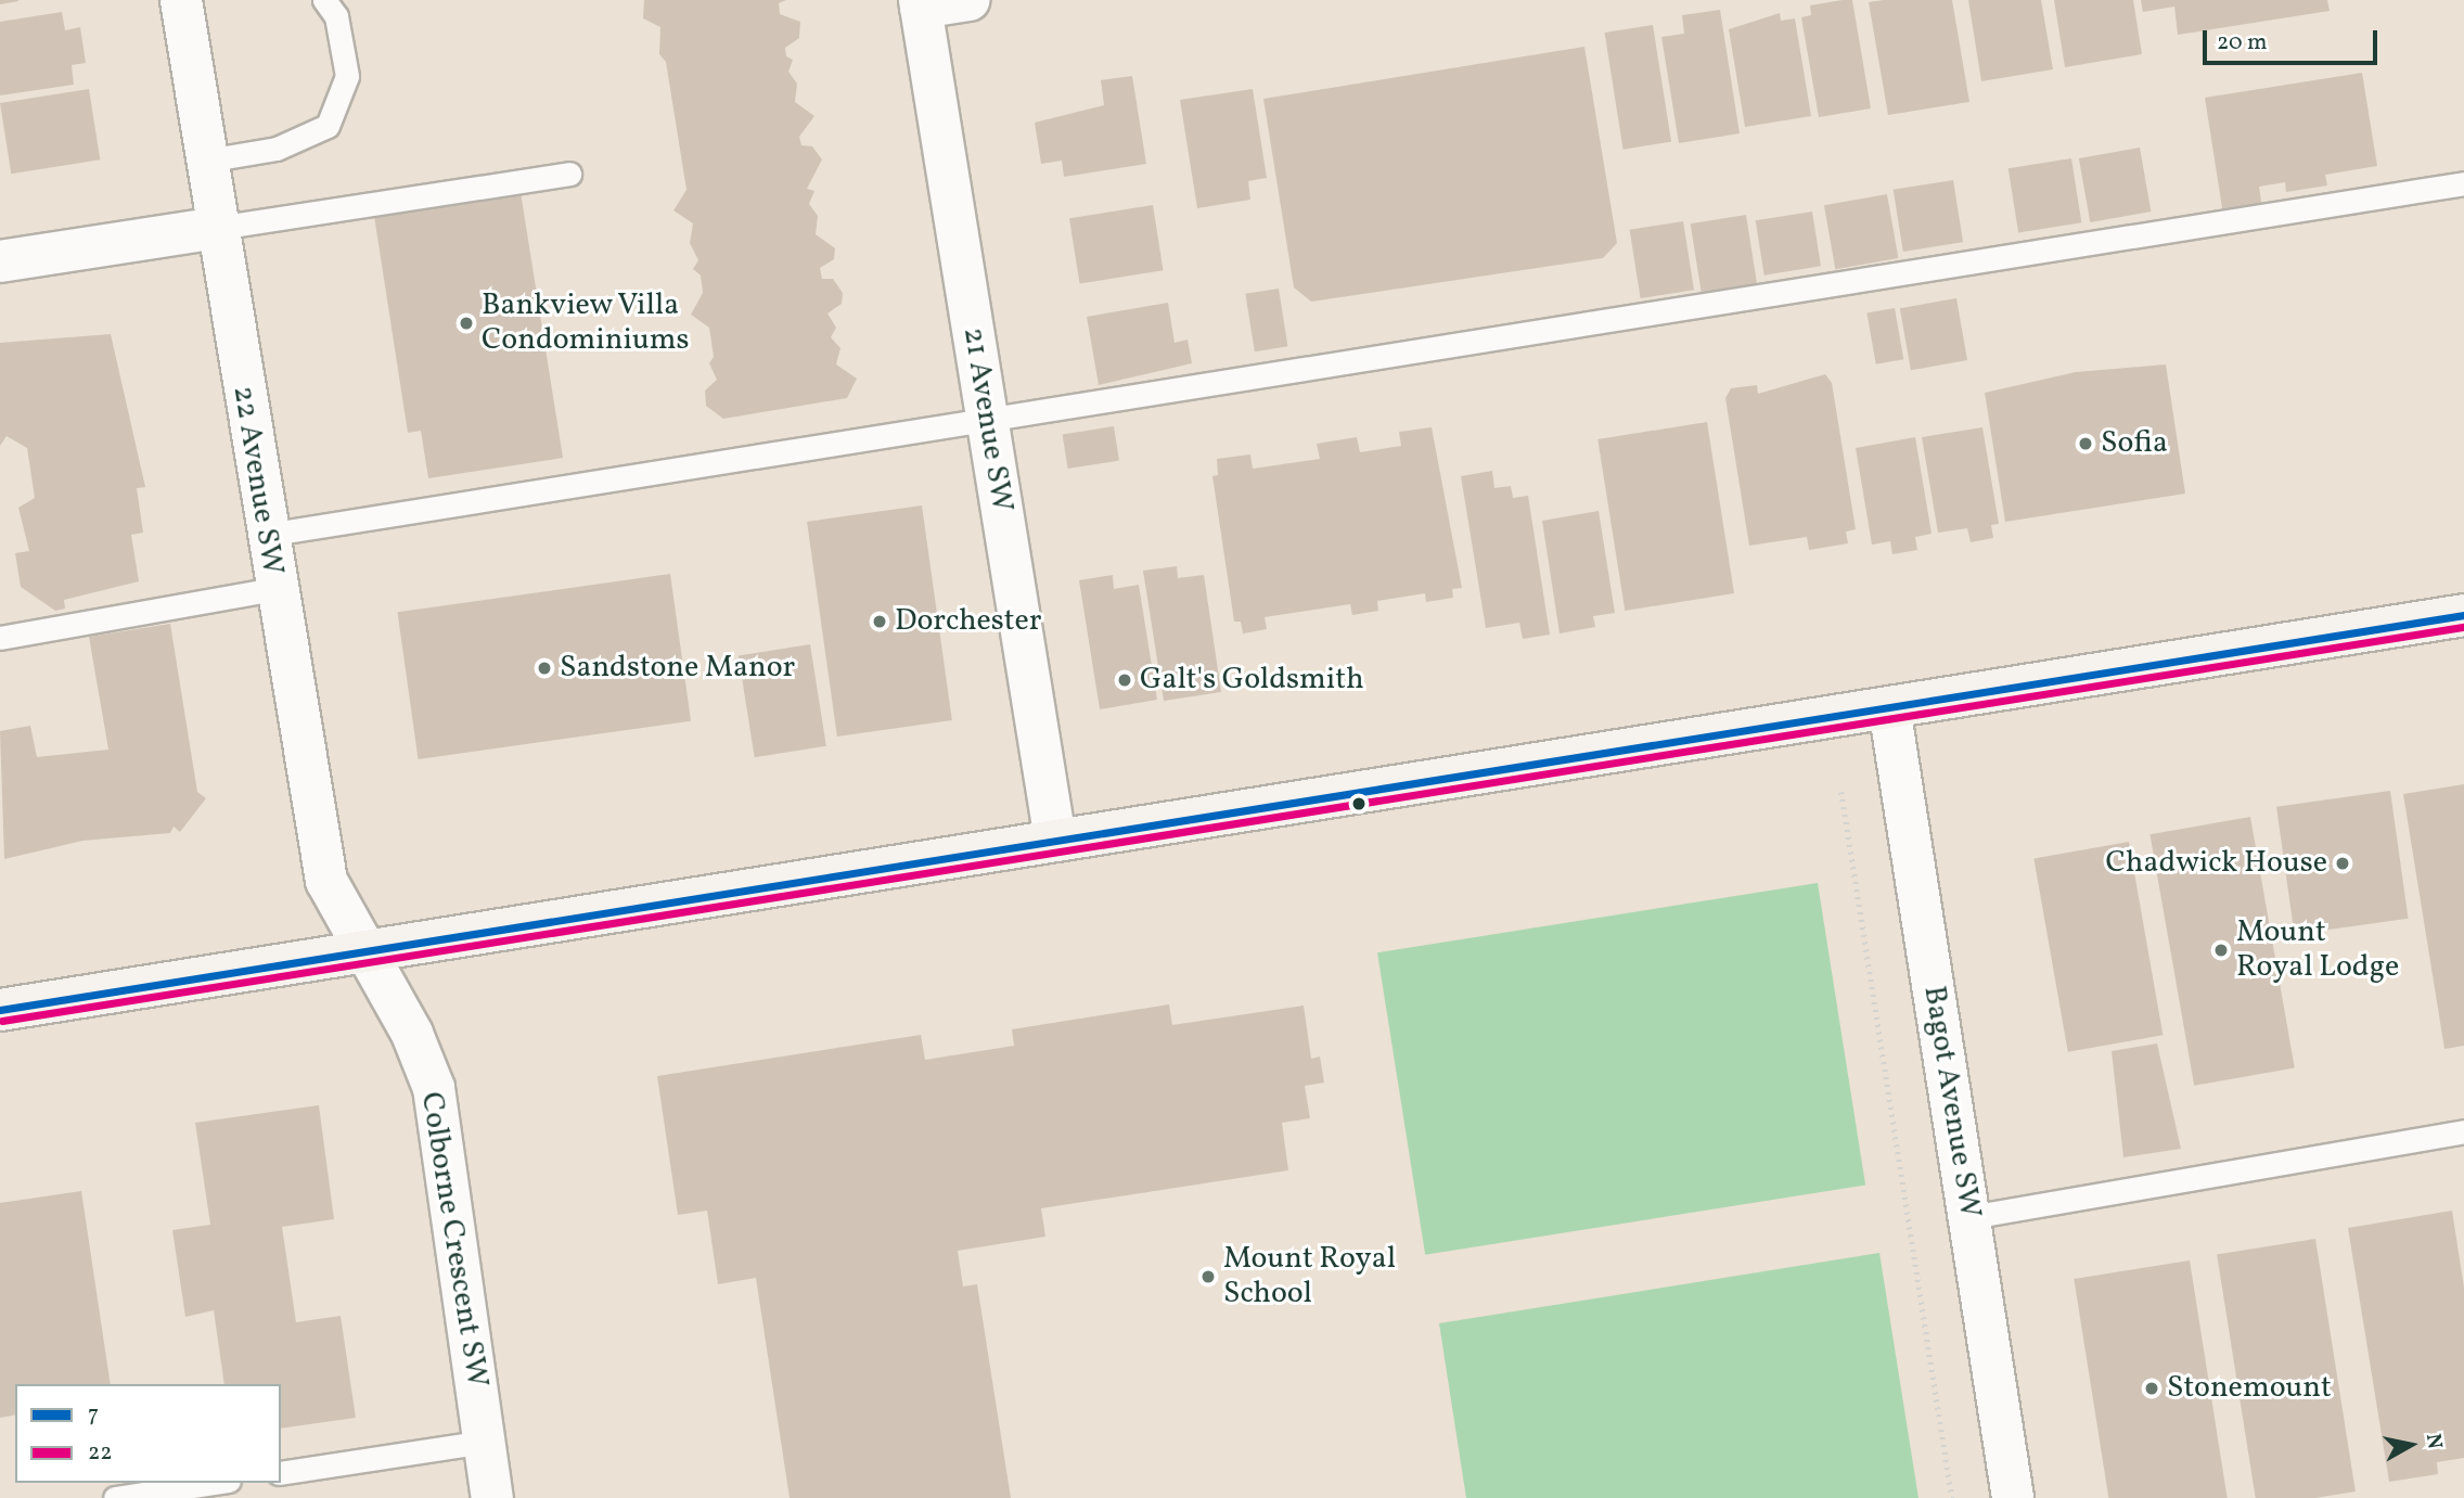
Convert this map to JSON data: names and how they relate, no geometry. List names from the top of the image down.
{
  "streets": {
    "street": [
      "21 Avenue SW",
      "22 Avenue SW",
      "Bagot Avenue SW",
      "Colborne Crescent SW"
    ]
  },
  "crossings": [
    ["22 Avenue SW", "Colborne Crescent SW"]
  ],
  "places": [
    "Bankview Villa Condominiums",
    "Sofia",
    "Dorchester",
    "Sandstone Manor",
    "Galt's Goldsmith",
    "Chadwick House",
    "Mount Royal Lodge",
    "Mount Royal School",
    "Stonemount"
  ],
  "lines": ["transit line 7", "transit line 22"],
  "legend": ["7", "22"],
  "scale_bar": "20 m",
  "north": "right"
}
